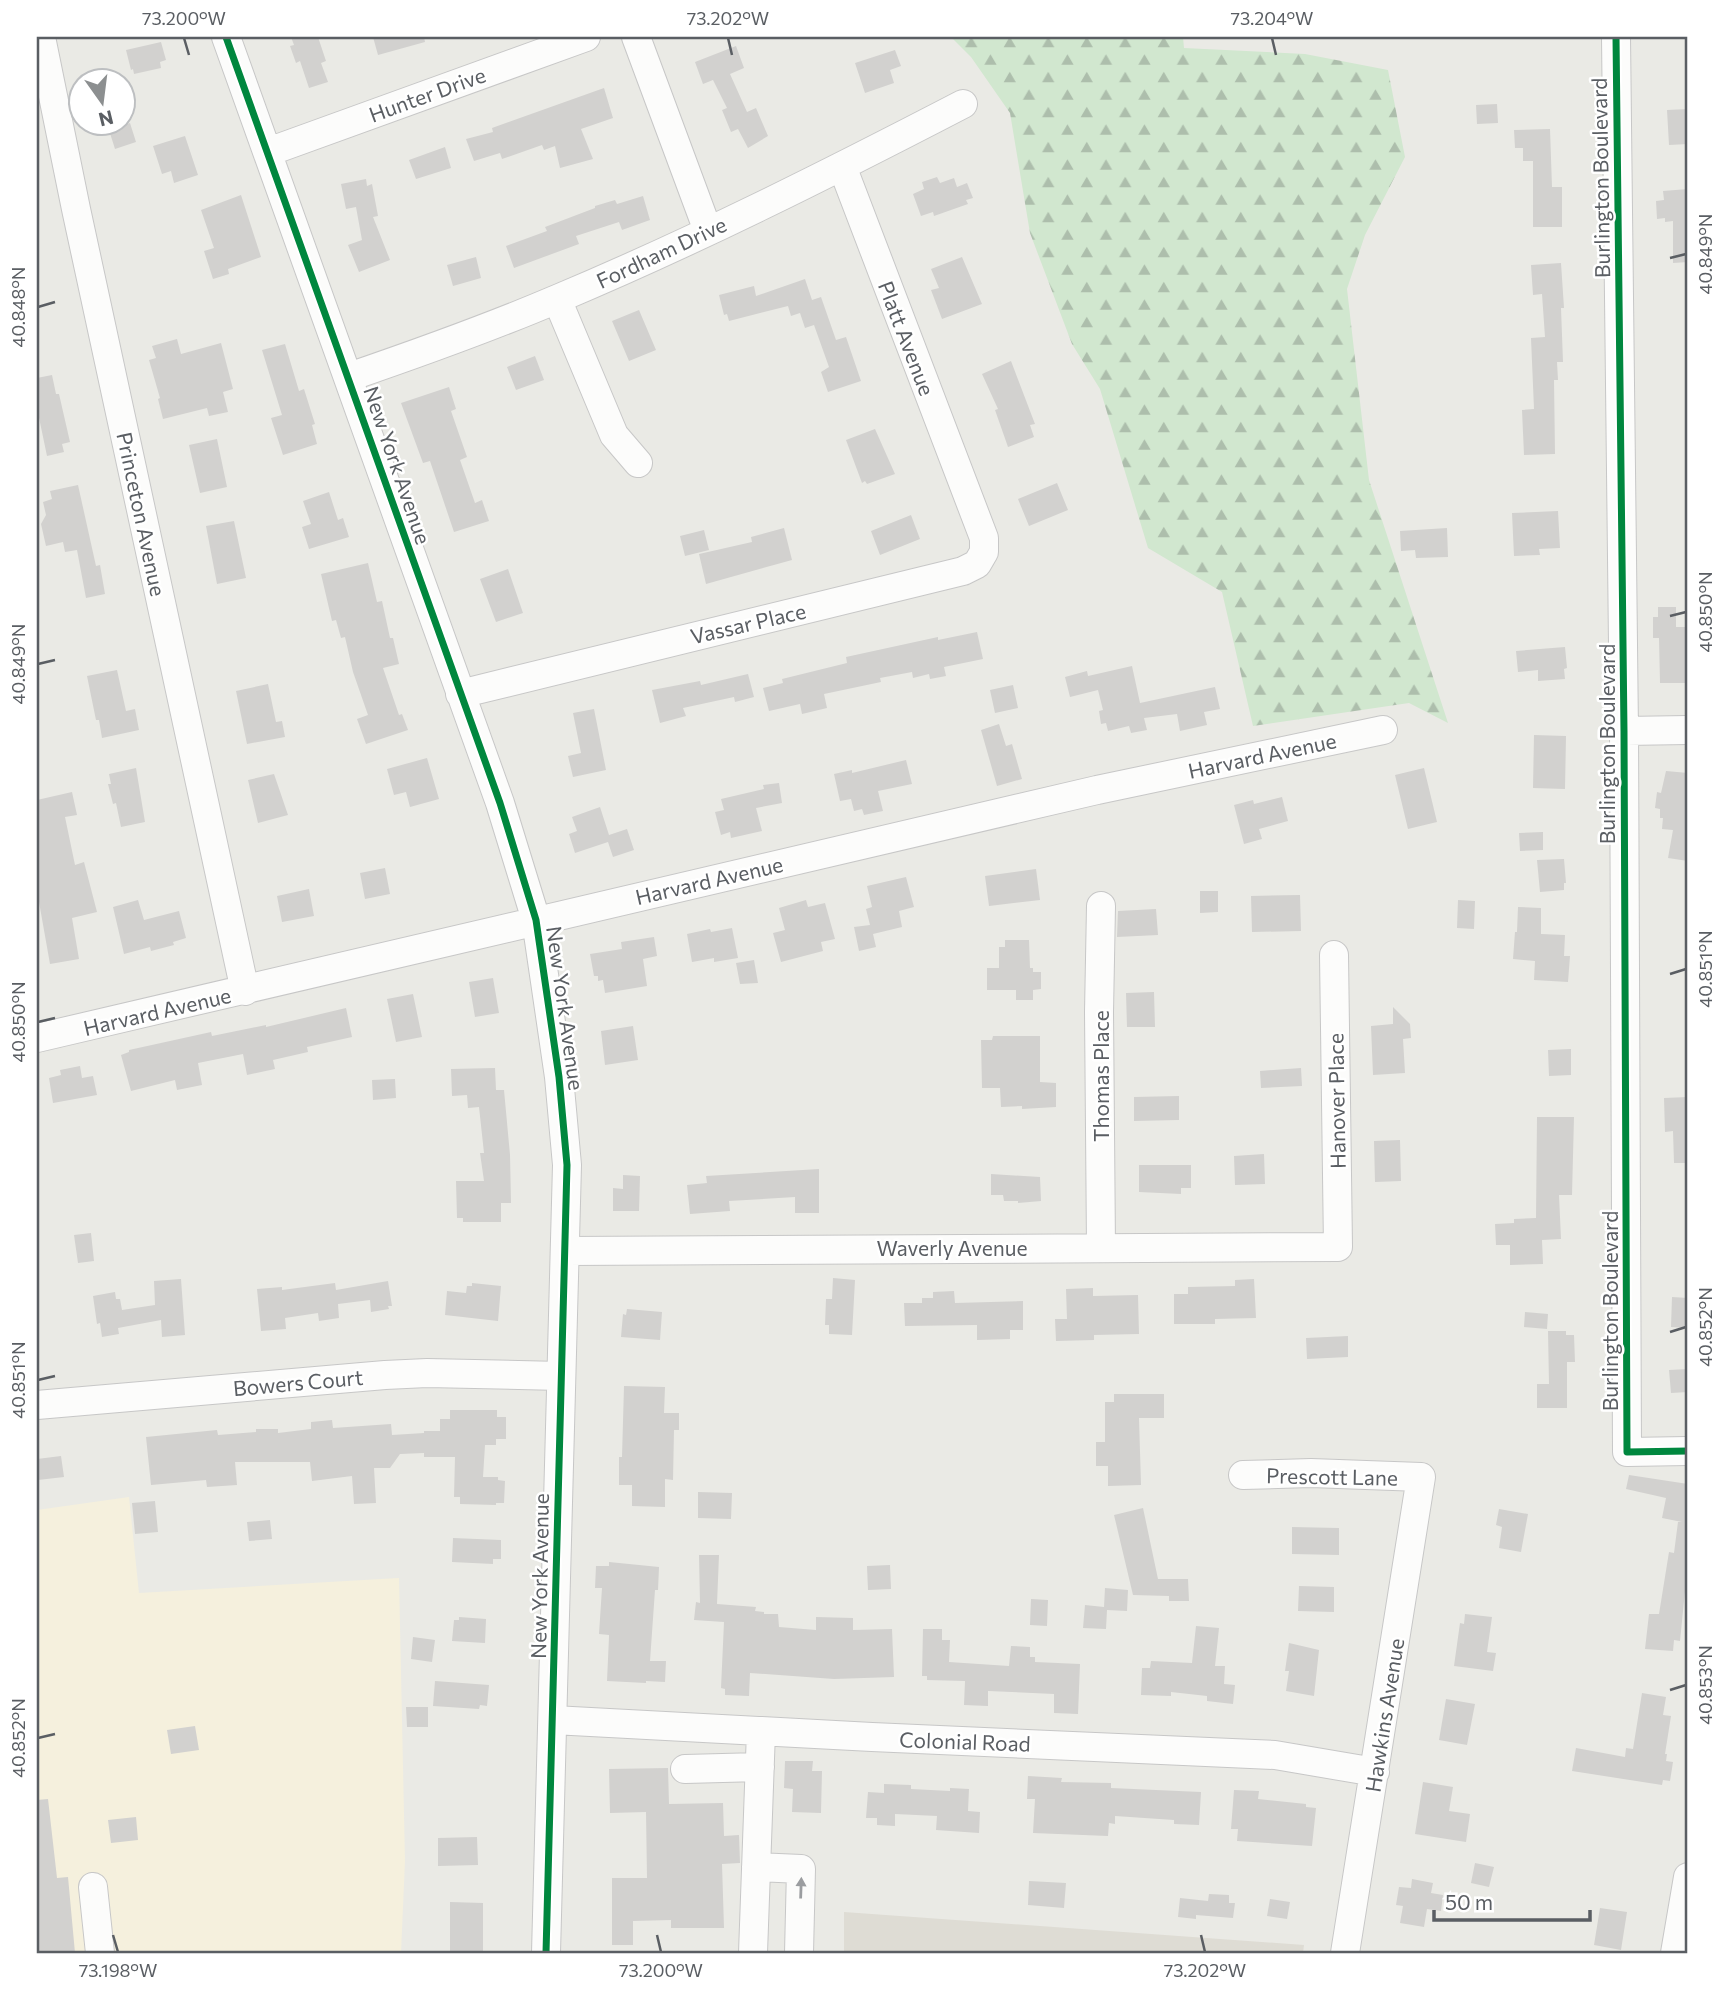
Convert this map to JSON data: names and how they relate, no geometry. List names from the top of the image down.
{
  "streets": {
    "street": [
      "Hunter Drive",
      "Burlington Boulevard",
      "Fordham Drive",
      "Platt Avenue",
      "New York Avenue",
      "Princeton Avenue",
      "Vassar Place",
      "Harvard Avenue",
      "Thomas Place",
      "Hanover Place",
      "Waverly Avenue",
      "Bowers Court",
      "Prescott Lane",
      "Hawkins Avenue",
      "Colonial Road"
    ]
  },
  "crossings": [
    ["Hunter Drive", "New York Avenue"],
    ["Fordham Drive", "Platt Avenue"],
    ["Fordham Drive", "New York Avenue"],
    ["Platt Avenue", "Vassar Place"],
    ["New York Avenue", "Vassar Place"],
    ["New York Avenue", "Harvard Avenue"],
    ["New York Avenue", "Waverly Avenue"],
    ["New York Avenue", "Bowers Court"],
    ["New York Avenue", "Colonial Road"],
    ["Princeton Avenue", "Harvard Avenue"],
    ["Thomas Place", "Waverly Avenue"],
    ["Hanover Place", "Waverly Avenue"],
    ["Prescott Lane", "Hawkins Avenue"],
    ["Hawkins Avenue", "Colonial Road"]
  ],
  "scale_bar": "50 m",
  "north": "bottom",
  "coordinates": [
    "73.200°W",
    "73.202°W",
    "73.204°W",
    "40.849°N",
    "40.848°N",
    "40.850°N",
    "40.851°N",
    "40.852°N",
    "40.853°N",
    "73.198°W"
  ]
}
